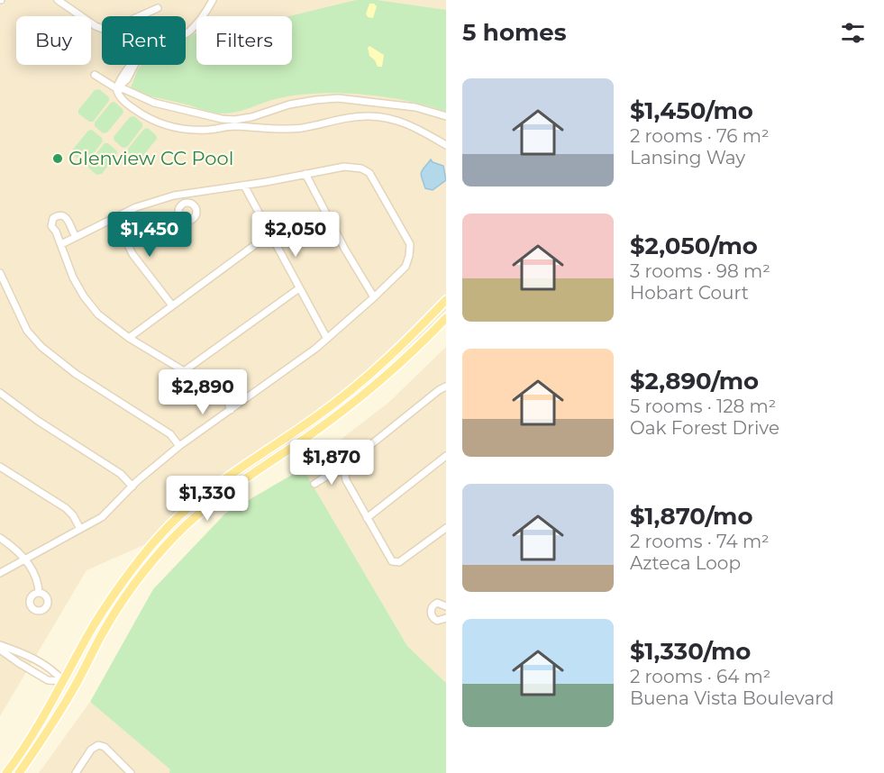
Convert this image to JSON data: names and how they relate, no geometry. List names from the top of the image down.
{
  "places": ["Glenview CC Pool"],
  "page": {
    "heading": "5 homes",
    "chip": ["Buy", "Rent", "Filters"],
    "list": [
      {
        "name": "$1,450/mo",
        "note": "2 rooms · 76 m² · Lansing Way"
      },
      {
        "name": "$2,050/mo",
        "note": "3 rooms · 98 m² · Hobart Court"
      },
      {
        "name": "$2,890/mo",
        "note": "5 rooms · 128 m² · Oak Forest Drive"
      },
      {
        "name": "$1,870/mo",
        "note": "2 rooms · 74 m² · Azteca Loop"
      },
      {
        "name": "$1,330/mo",
        "note": "2 rooms · 64 m² · Buena Vista Boulevard"
      }
    ],
    "price": [
      "$1,450",
      "$2,050",
      "$2,890",
      "$1,870",
      "$1,330"
    ]
  }
}
